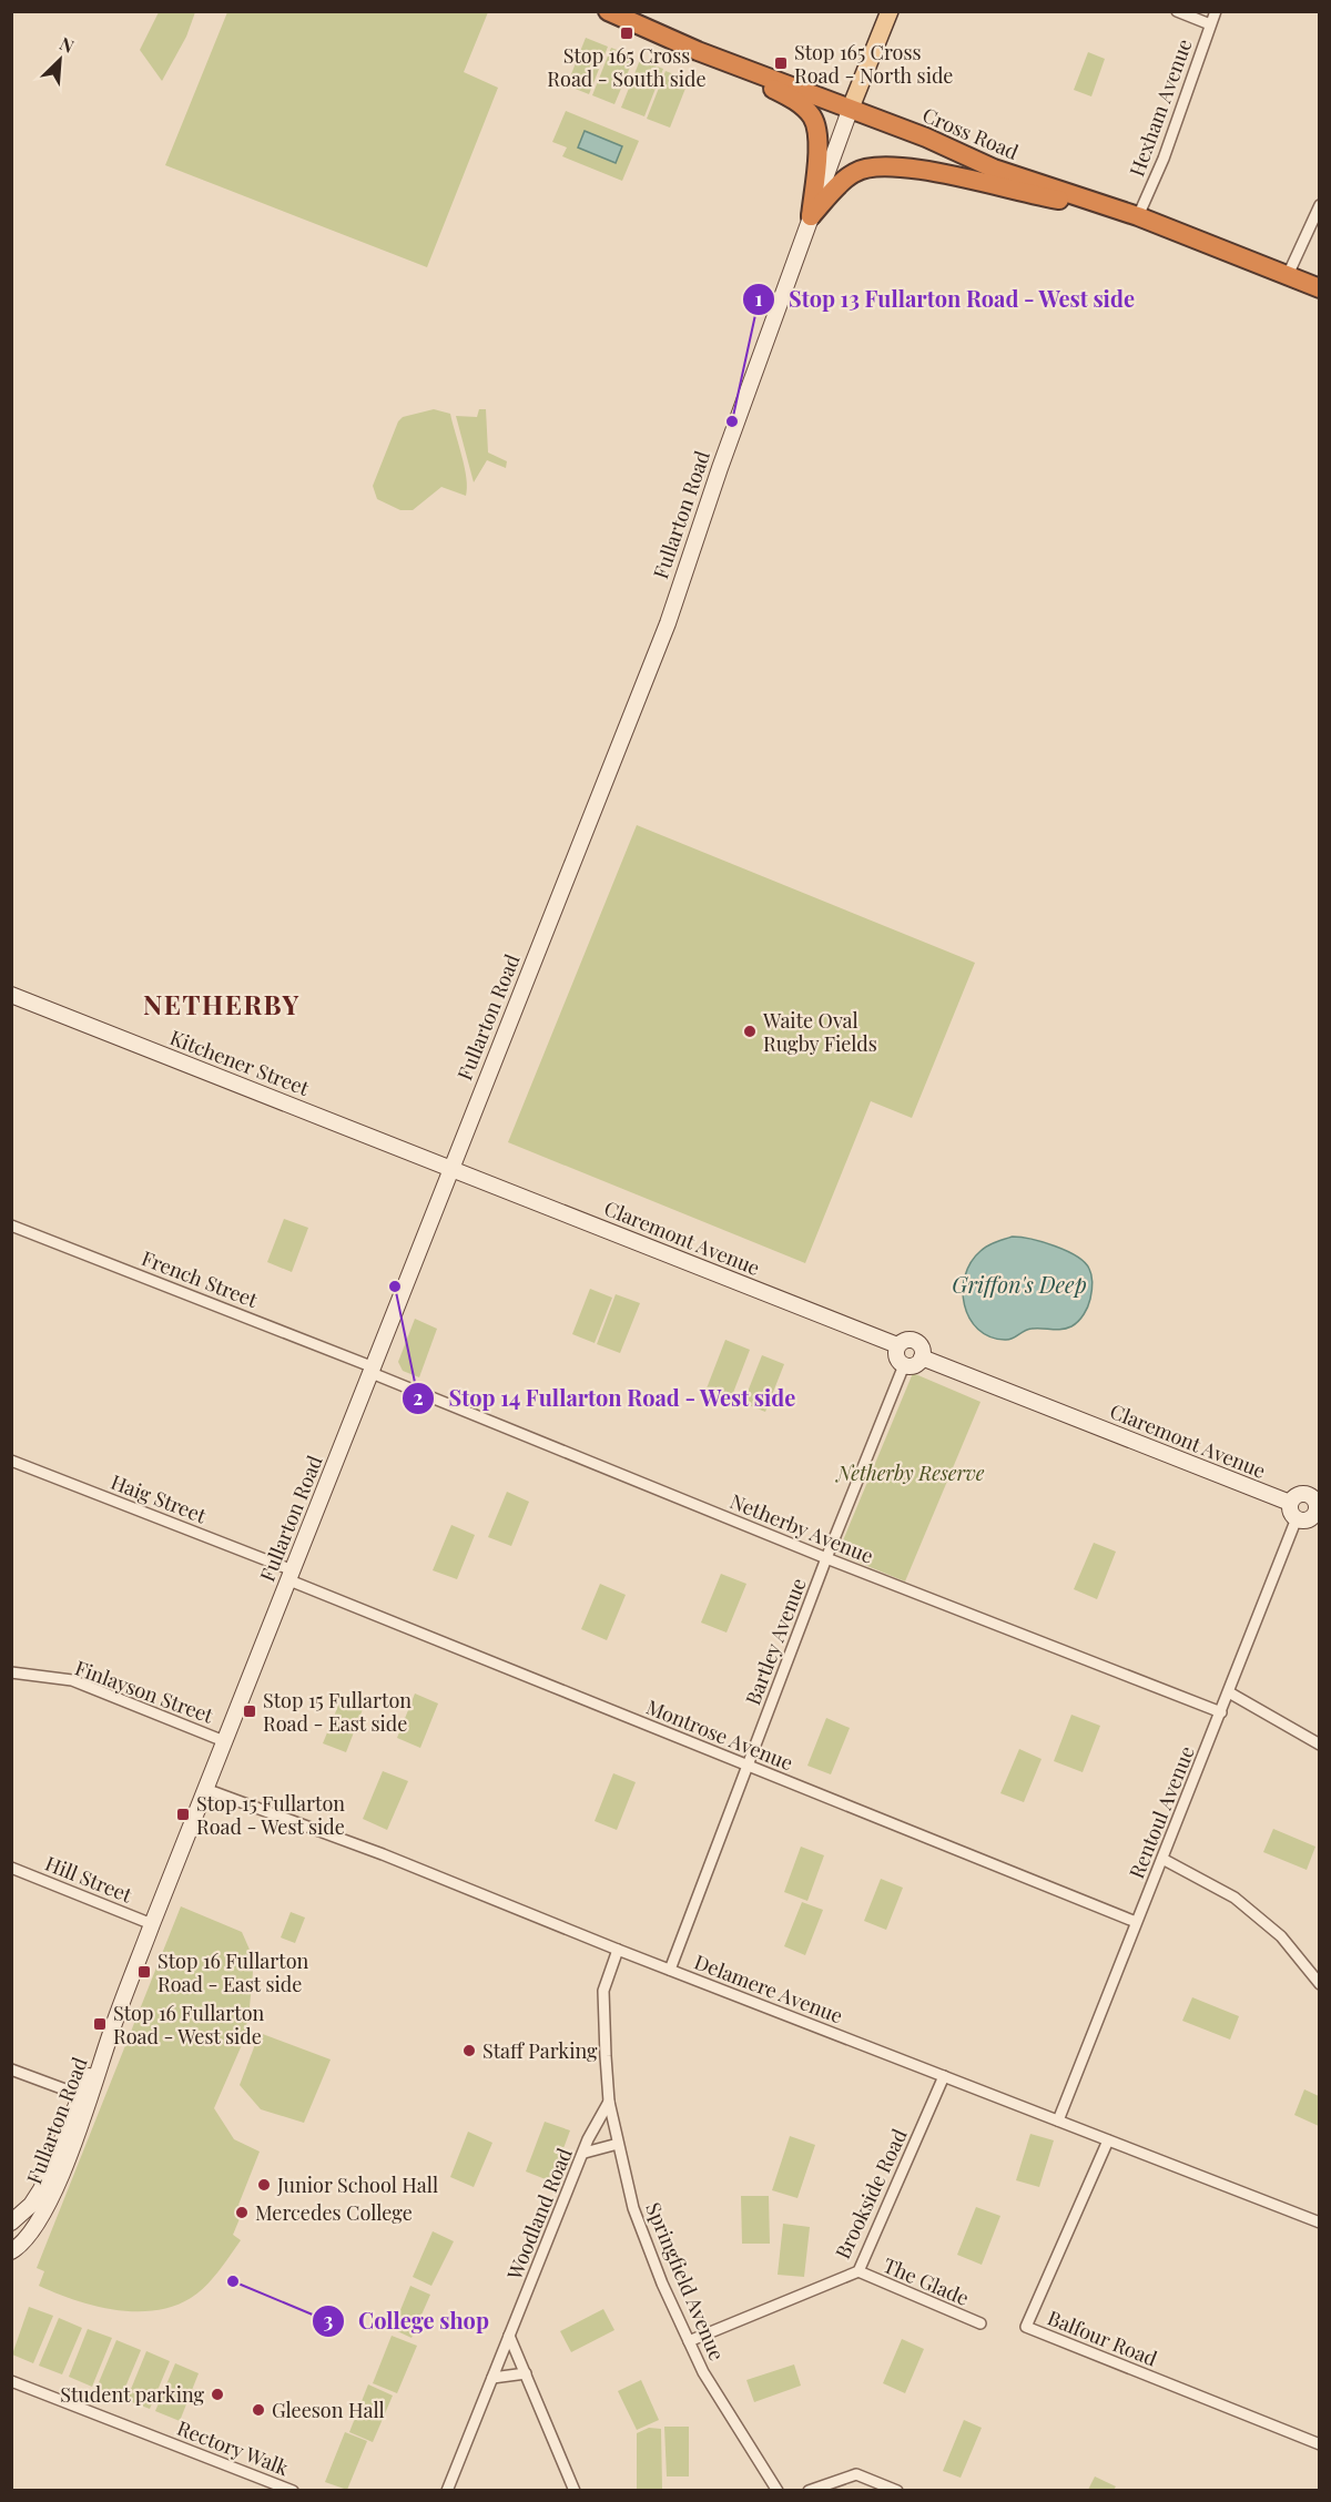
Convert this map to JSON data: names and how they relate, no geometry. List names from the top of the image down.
{
  "streets": {
    "highway": ["Cross Road"],
    "main road": ["Fullarton Road", "Kitchener Street", "Claremont Avenue"],
    "street": [
      "Hexham Avenue",
      "French Street",
      "Haig Street",
      "Netherby Avenue",
      "Bartley Avenue",
      "Finlayson Street",
      "Montrose Avenue",
      "Rentoul Avenue",
      "Hill Street",
      "Delamere Avenue",
      "Brookside Road",
      "Woodland Road",
      "Springfield Avenue",
      "The Glade",
      "Balfour Road",
      "Rectory Walk"
    ]
  },
  "crossings": [
    ["Hexham Avenue", "Cross Road"],
    ["Cross Road", "Fullarton Road"],
    ["Fullarton Road", "Kitchener Street"],
    ["Fullarton Road", "Claremont Avenue"],
    ["Fullarton Road", "French Street"],
    ["Fullarton Road", "Haig Street"],
    ["Fullarton Road", "Netherby Avenue"],
    ["Fullarton Road", "Finlayson Street"],
    ["Fullarton Road", "Montrose Avenue"],
    ["Fullarton Road", "Hill Street"],
    ["Fullarton Road", "Delamere Avenue"],
    ["Kitchener Street", "Claremont Avenue"],
    ["Claremont Avenue", "Bartley Avenue"],
    ["Claremont Avenue", "Rentoul Avenue"],
    ["French Street", "Netherby Avenue"],
    ["Haig Street", "Montrose Avenue"],
    ["Netherby Avenue", "Bartley Avenue"],
    ["Netherby Avenue", "Rentoul Avenue"],
    ["Bartley Avenue", "Montrose Avenue"],
    ["Bartley Avenue", "Delamere Avenue"],
    ["Montrose Avenue", "Rentoul Avenue"],
    ["Rentoul Avenue", "Delamere Avenue"],
    ["Delamere Avenue", "Brookside Road"],
    ["Delamere Avenue", "Springfield Avenue"],
    ["Delamere Avenue", "Balfour Road"],
    ["Brookside Road", "Springfield Avenue"],
    ["Brookside Road", "The Glade"],
    ["Woodland Road", "Springfield Avenue"]
  ],
  "districts": ["NETHERBY"],
  "water": ["Griffon's Deep"],
  "parks": ["Netherby Reserve"],
  "places": {
    "transit": [
      "Stop 165 Cross Road - South side",
      "Stop 165 Cross Road - North side",
      "Stop 15 Fullarton Road - East side",
      "Stop 15 Fullarton Road - West side",
      "Stop 16 Fullarton Road - East side",
      "Stop 16 Fullarton Road - West side"
    ],
    "other": [
      "Stop 13 Fullarton Road - West side",
      "Waite Oval Rugby Fields",
      "Stop 14 Fullarton Road - West side",
      "Staff Parking",
      "Junior School Hall",
      "Mercedes College",
      "College shop",
      "Student parking",
      "Gleeson Hall"
    ]
  },
  "north": "top right"
}
